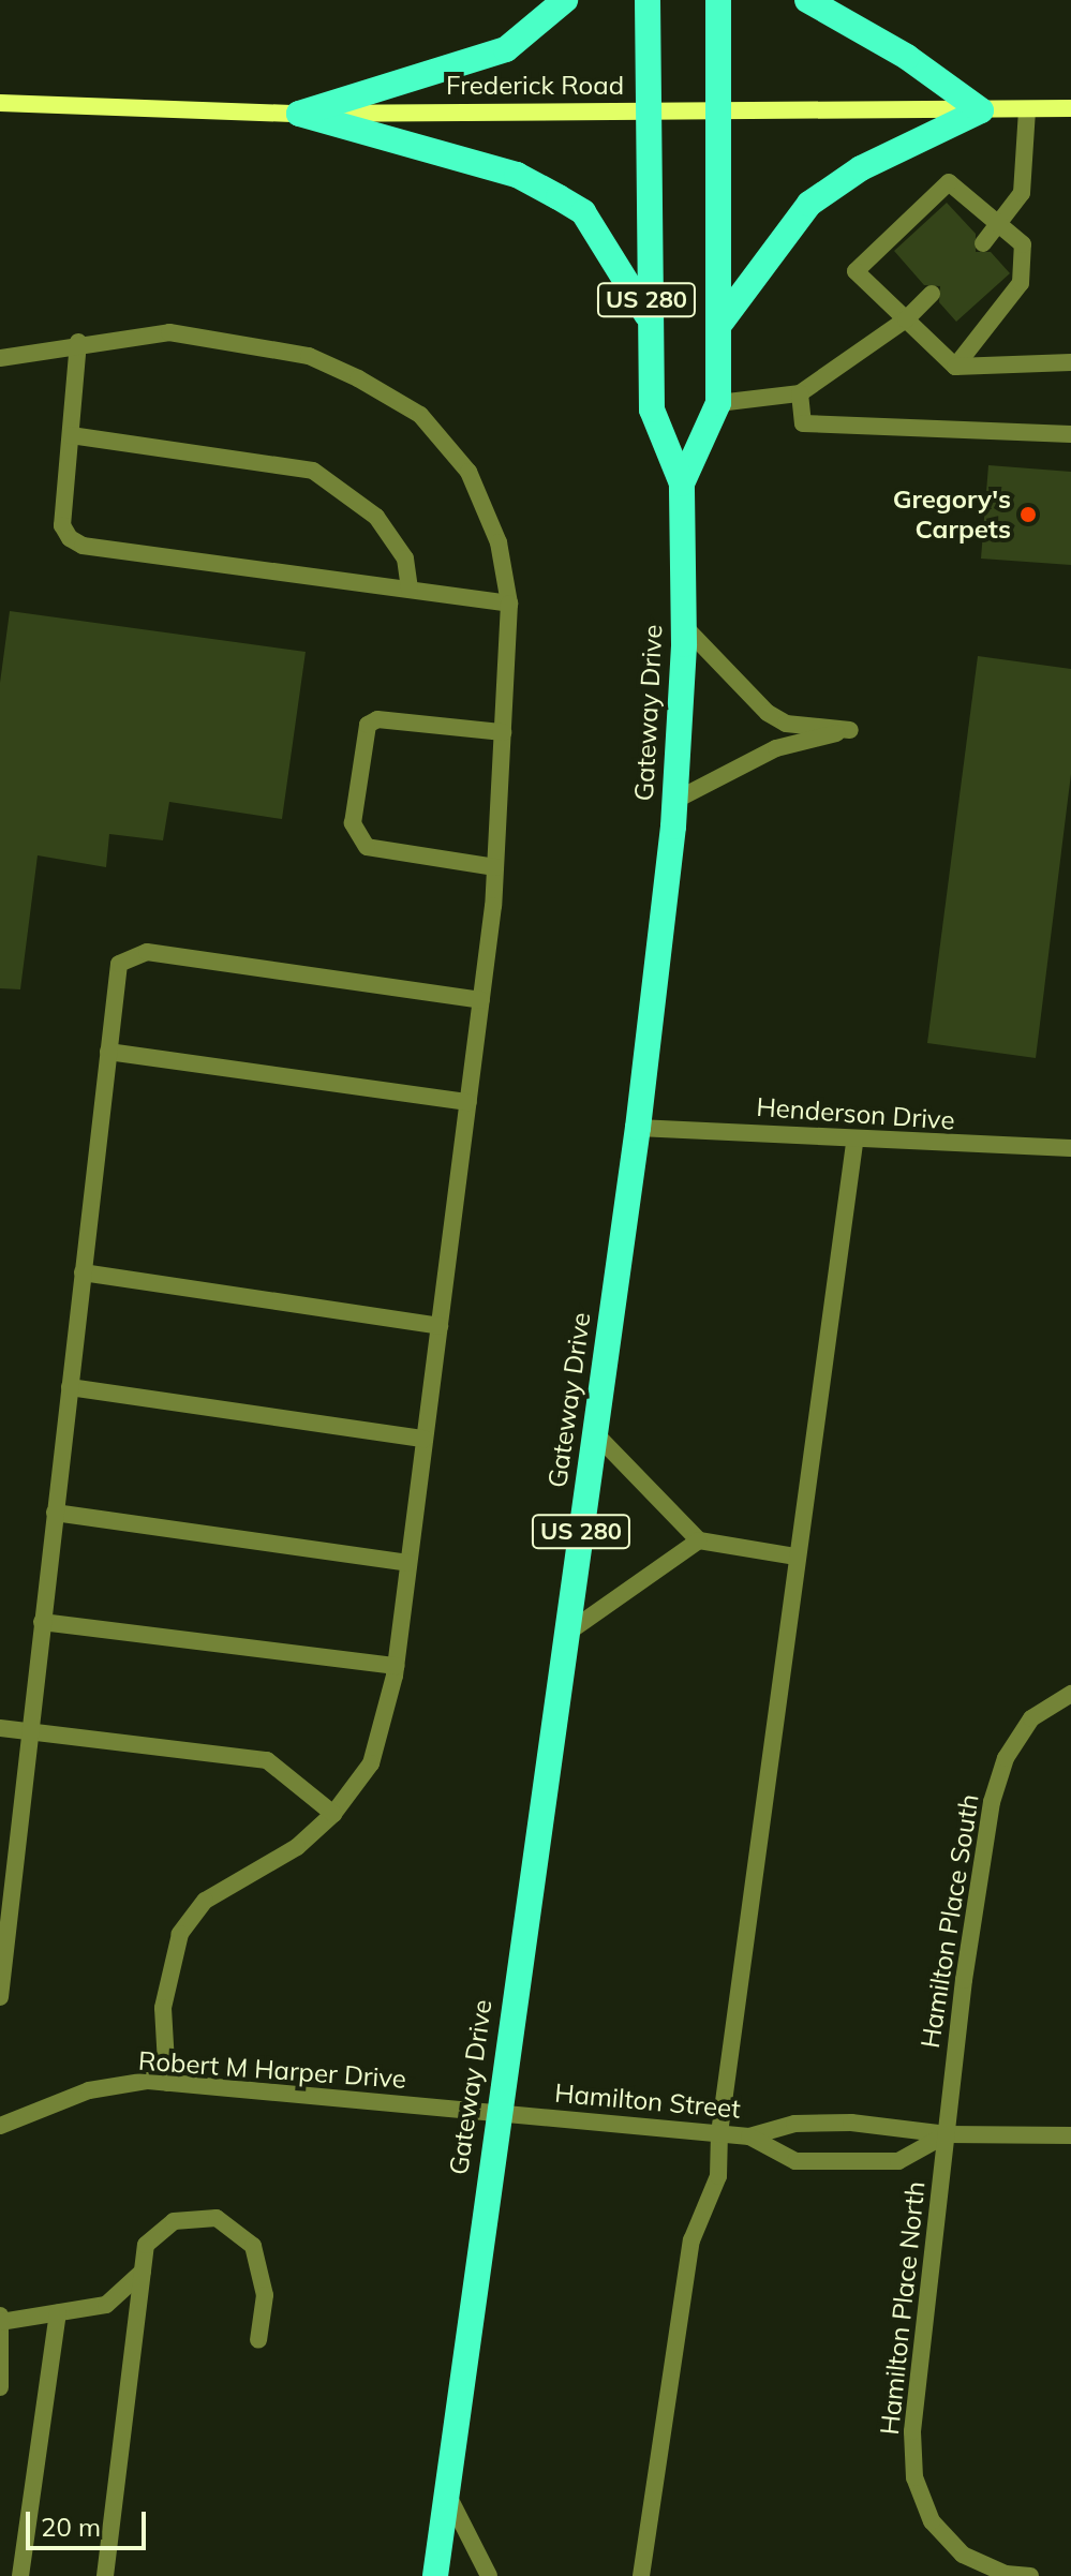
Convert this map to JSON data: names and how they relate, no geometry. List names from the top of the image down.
{
  "streets": {
    "highway": ["US 280", "Gateway Drive"],
    "main road": ["Frederick Road"],
    "street": [
      "Henderson Drive",
      "Hamilton Place South",
      "Robert M Harper Drive",
      "Hamilton Street",
      "Hamilton Place North"
    ]
  },
  "crossings": [
    ["Frederick Road", "Gateway Drive"],
    ["Gateway Drive", "Henderson Drive"],
    ["Gateway Drive", "Robert M Harper Drive"],
    ["Gateway Drive", "Hamilton Street"],
    ["Hamilton Place South", "Hamilton Street"],
    ["Hamilton Place South", "Hamilton Place North"],
    ["Robert M Harper Drive", "Hamilton Street"],
    ["Hamilton Street", "Hamilton Place North"]
  ],
  "places": ["Gregory's Carpets"],
  "scale_bar": "20 m"
}
